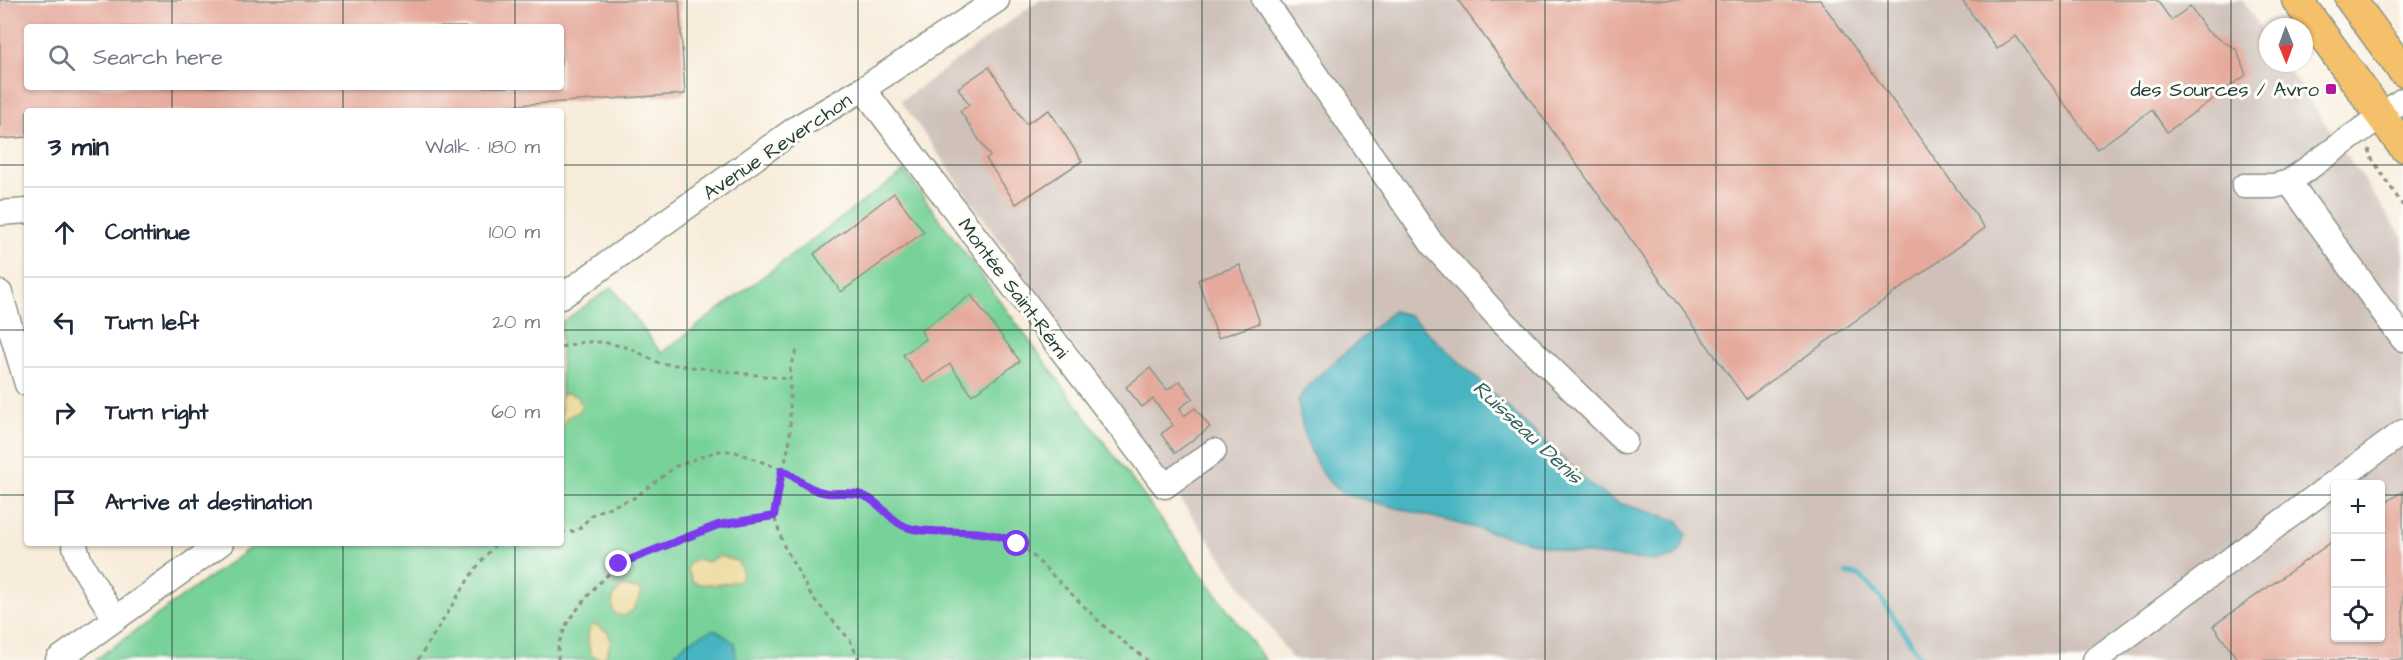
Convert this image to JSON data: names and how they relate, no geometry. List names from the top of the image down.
{
  "streets": {
    "street": ["Avenue Reverchon", "Montée Saint-Rémi"]
  },
  "crossings": [
    ["Avenue Reverchon", "Montée Saint-Rémi"]
  ],
  "water": ["Ruisseau Denis"],
  "places": {
    "transit": ["des Sources / Avro"]
  },
  "north": "bottom",
  "page": {
    "search": "Search here",
    "heading": ["3 min", "Walk · 180 m"],
    "list": [
      ["Continue", "100 m"],
      ["Turn left", "20 m"],
      ["Turn right", "60 m"],
      "Arrive at destination"
    ],
    "map_buttons": ["+", "−"]
  }
}
